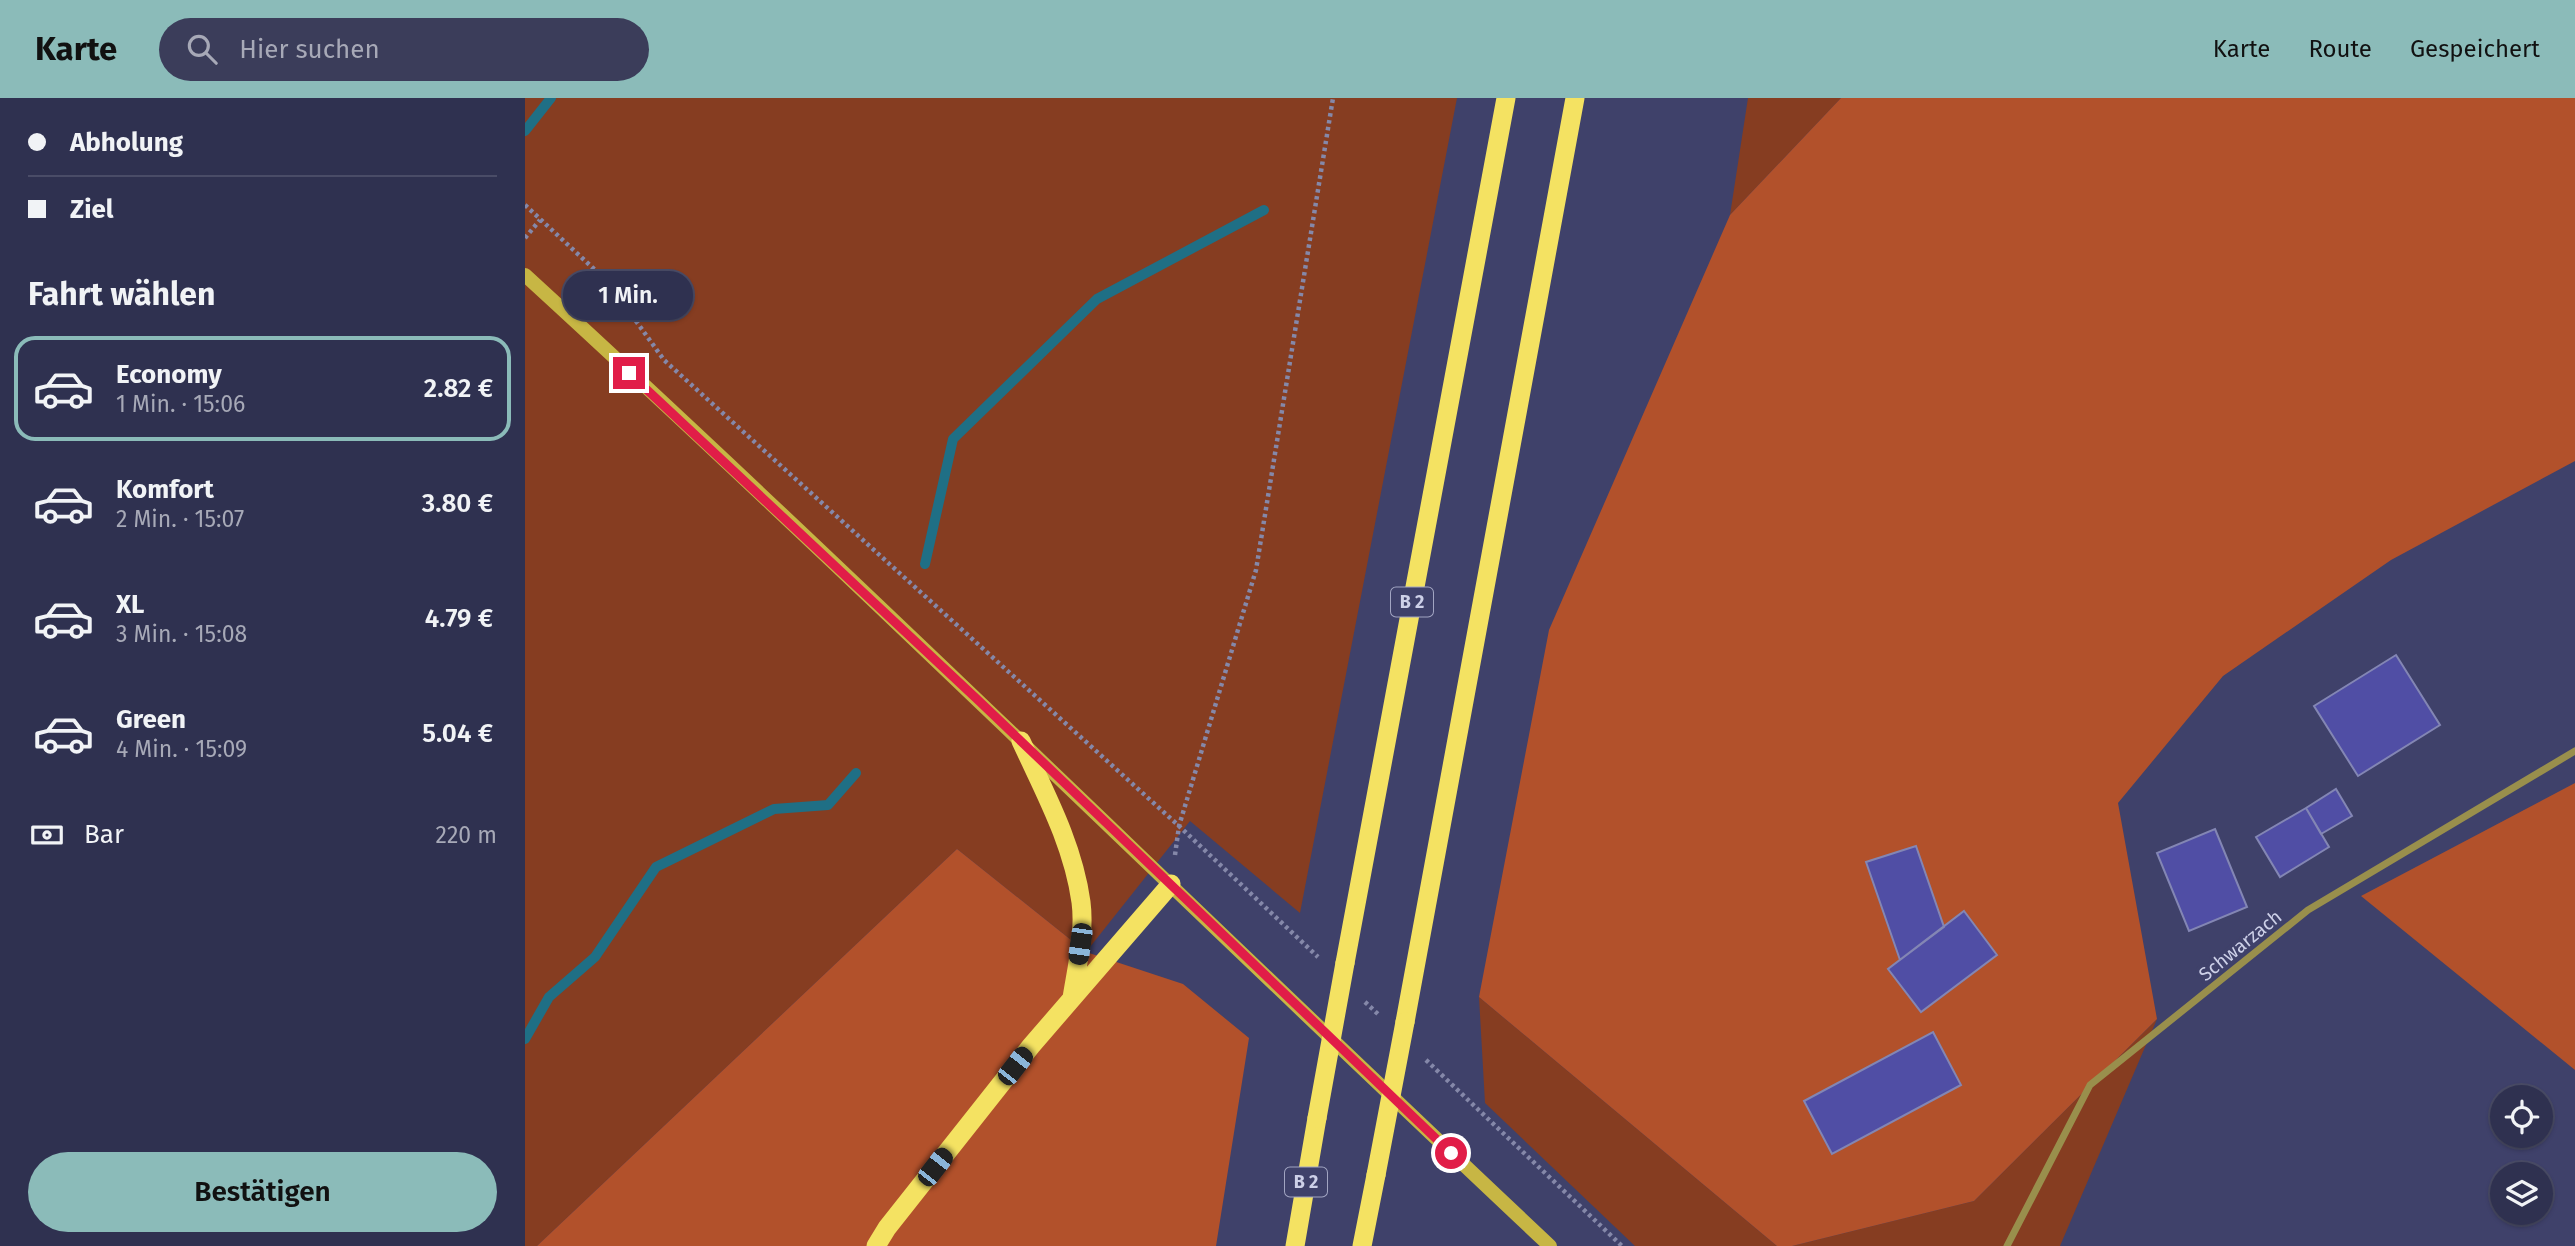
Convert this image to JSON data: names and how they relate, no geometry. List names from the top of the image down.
{
  "streets": {
    "highway": ["B 2"],
    "street": ["Schwarzach"]
  },
  "page": {
    "header": "Karte",
    "search": "Hier suchen",
    "nav": ["Karte", "Route", "Gespeichert"],
    "banner": ["Abholung", "Ziel"],
    "heading": "Fahrt wählen",
    "bubble": "1 Min.",
    "list": [
      {
        "name": "Economy",
        "note": "1 Min. · 15:06",
        "value": "2.82 €"
      },
      {
        "name": "Komfort",
        "note": "2 Min. · 15:07",
        "value": "3.80 €"
      },
      {
        "name": "XL",
        "note": "3 Min. · 15:08",
        "value": "4.79 €"
      },
      {
        "name": "Green",
        "note": "4 Min. · 15:09",
        "value": "5.04 €"
      }
    ],
    "pay": ["Bar", "220 m"],
    "buttons": "Bestätigen"
  }
}
